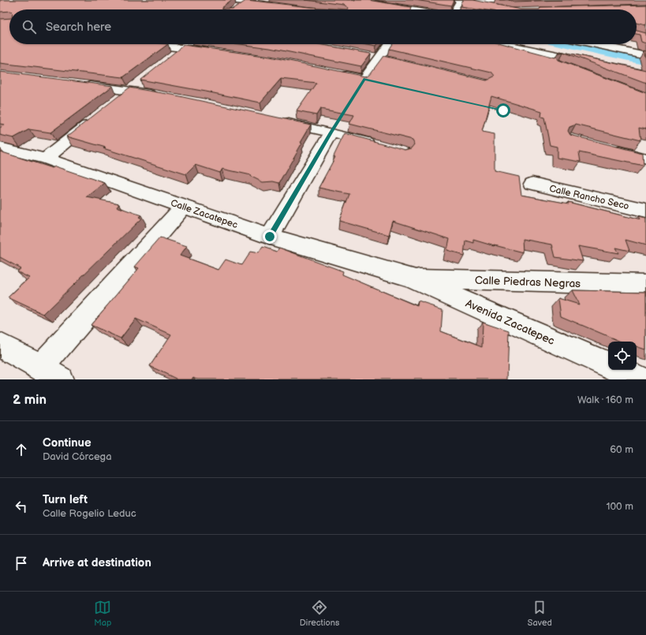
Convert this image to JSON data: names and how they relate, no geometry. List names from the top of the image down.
{
  "streets": {
    "street": [
      "Calle Rancho Seco",
      "Calle Zacatepec",
      "Calle Piedras Negras",
      "Avenida Zacatepec"
    ]
  },
  "crossings": [
    ["Calle Zacatepec", "Calle Piedras Negras"],
    ["Calle Zacatepec", "Avenida Zacatepec"],
    ["Calle Piedras Negras", "Avenida Zacatepec"]
  ],
  "page": {
    "search": "Search here",
    "heading": ["2 min", "Walk · 160 m"],
    "list": [
      ["Continue", "David Córcega", "60 m"],
      ["Turn left", "Calle Rogelio Leduc", "100 m"],
      "Arrive at destination"
    ],
    "nav": ["Map", "Directions", "Saved"]
  }
}
